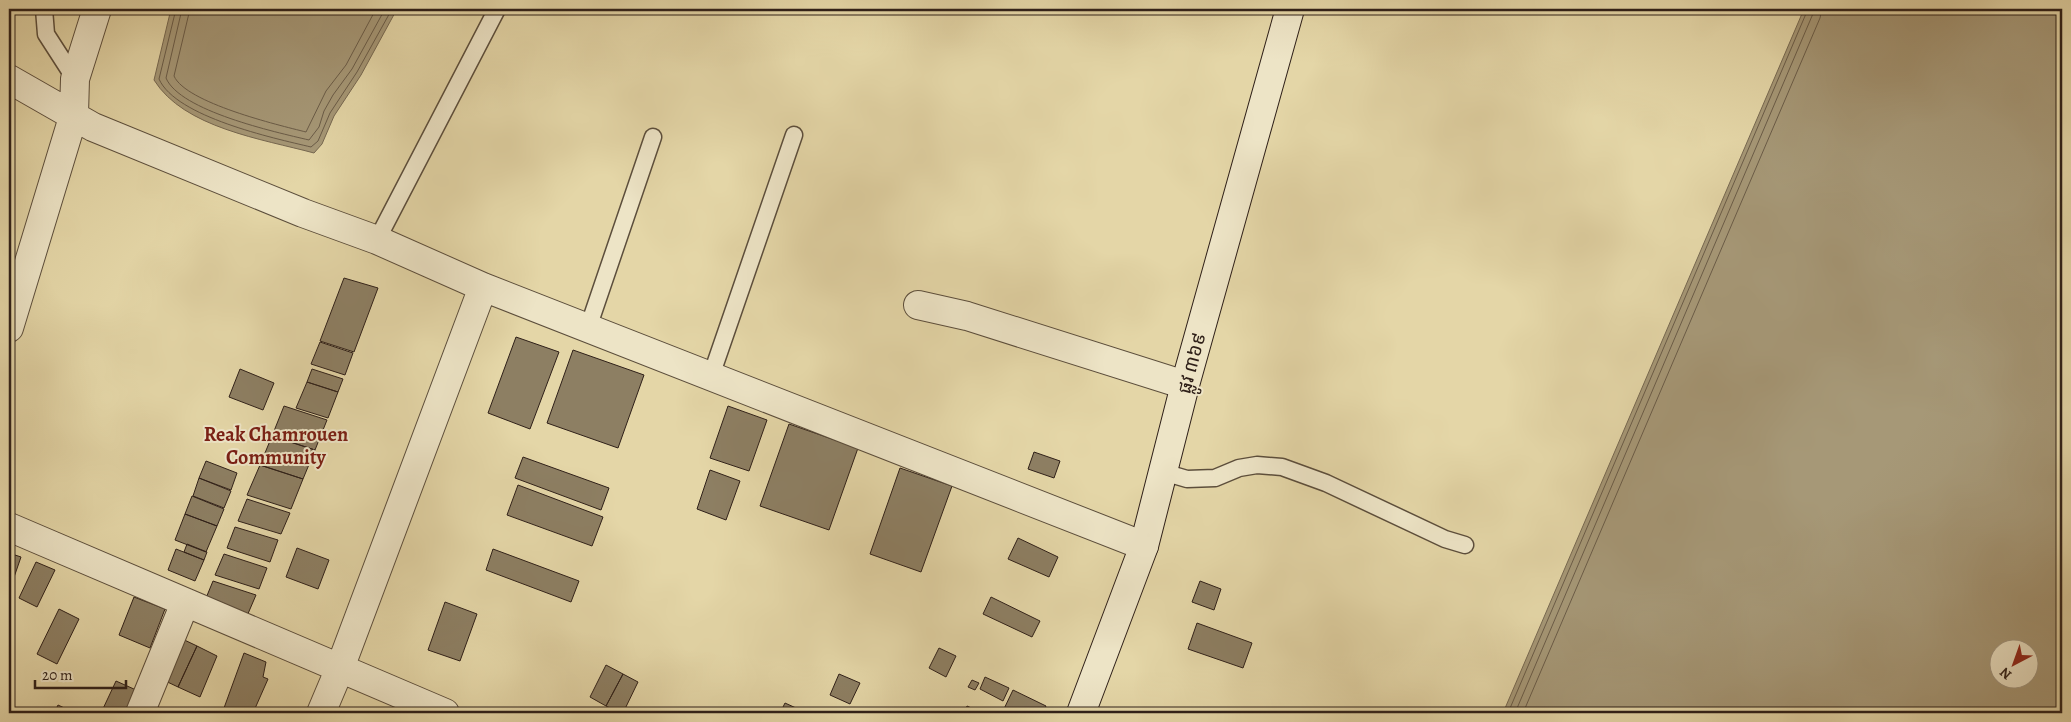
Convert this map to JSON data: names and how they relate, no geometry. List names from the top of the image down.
{
  "streets": {
    "street": ["ផ្លូវ ៣៦៩"]
  },
  "districts": ["Reak Chamrouen Community"],
  "scale_bar": "20 m",
  "north": "bottom left"
}
